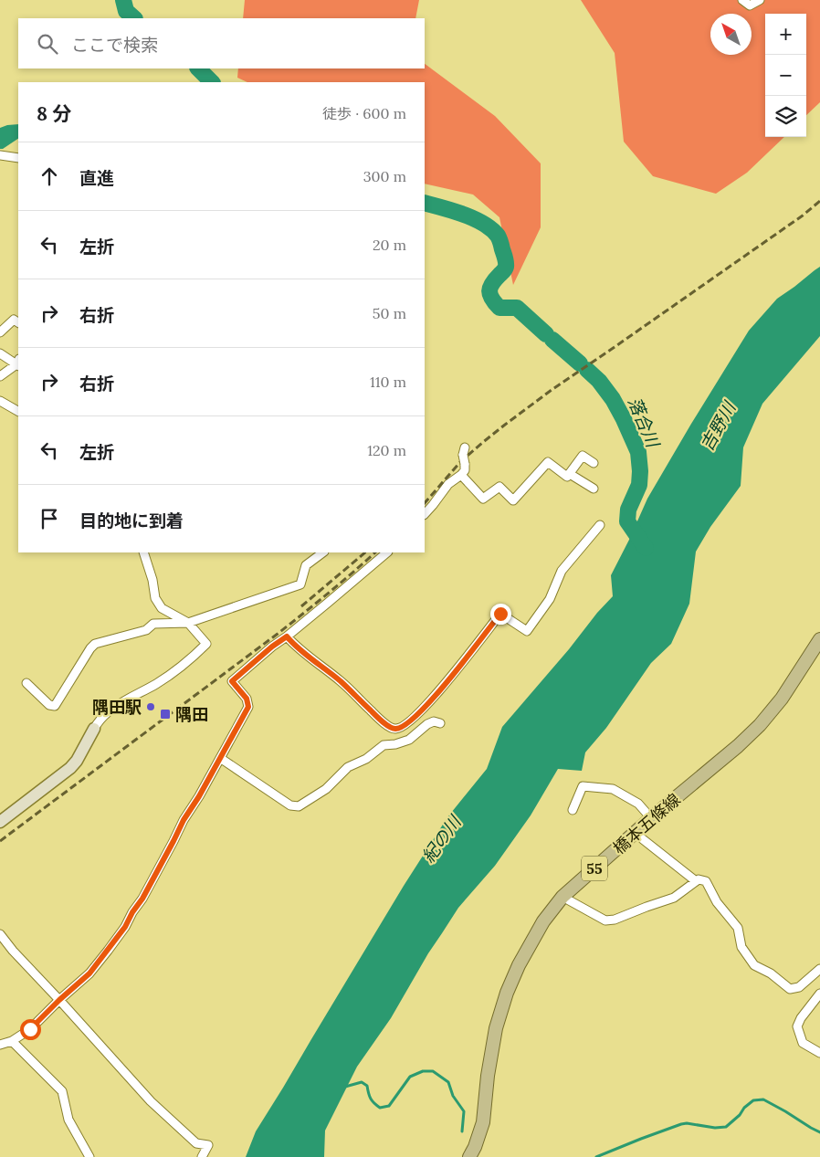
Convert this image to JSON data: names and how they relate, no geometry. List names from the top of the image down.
{
  "streets": {
    "main road": ["橋本五條線", "55"]
  },
  "water": ["落合川", "吉野川", "紀の川"],
  "places": {
    "other": ["隅田駅"],
    "transit": ["隅田"]
  },
  "north": "top left",
  "page": {
    "map_buttons": ["+", "−"],
    "search": "ここで検索",
    "heading": ["8 分", "徒歩 · 600 m"],
    "list": [
      ["直進", "300 m"],
      ["左折", "20 m"],
      ["右折", "50 m"],
      ["右折", "110 m"],
      ["左折", "120 m"],
      "目的地に到着"
    ]
  }
}
